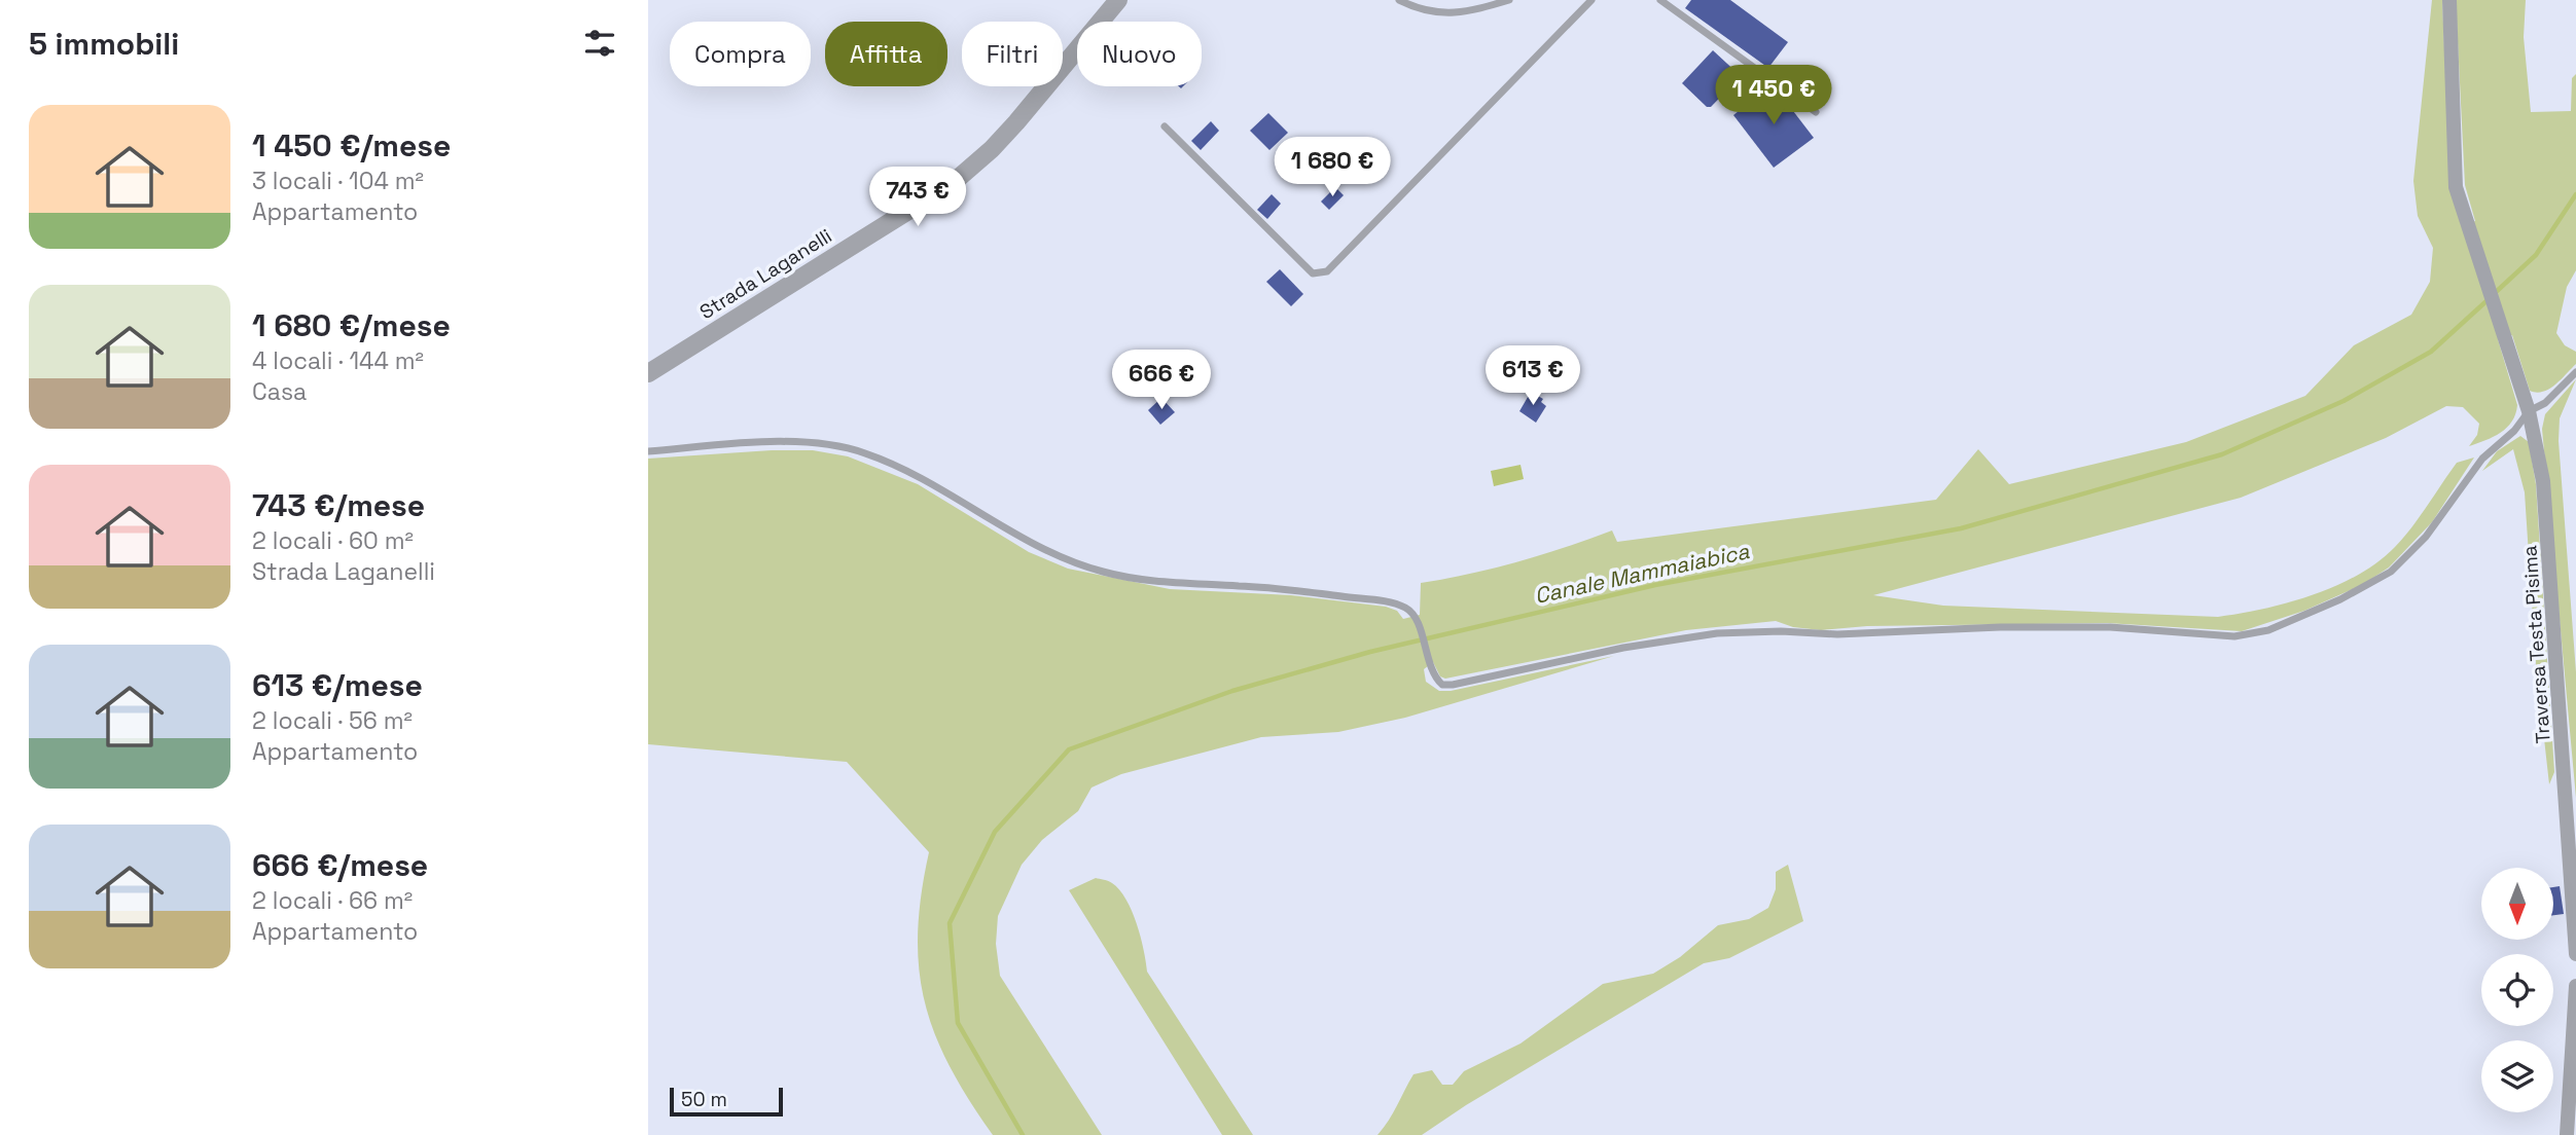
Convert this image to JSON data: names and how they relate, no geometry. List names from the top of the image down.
{
  "streets": {
    "street": ["Strada Laganelli", "Traversa Testa Pisima"]
  },
  "water": ["Canale Mammaiabica"],
  "scale_bar": "50 m",
  "north": "bottom",
  "page": {
    "heading": "5 immobili",
    "chip": [
      "Compra",
      "Affitta",
      "Filtri",
      "Nuovo"
    ],
    "price": [
      "1 450 €",
      "1 680 €",
      "743 €",
      "613 €",
      "666 €"
    ],
    "list": [
      {
        "name": "1 450 €/mese",
        "note": "3 locali · 104 m² · Appartamento"
      },
      {
        "name": "1 680 €/mese",
        "note": "4 locali · 144 m² · Casa"
      },
      {
        "name": "743 €/mese",
        "note": "2 locali · 60 m² · Strada Laganelli"
      },
      {
        "name": "613 €/mese",
        "note": "2 locali · 56 m² · Appartamento"
      },
      {
        "name": "666 €/mese",
        "note": "2 locali · 66 m² · Appartamento"
      }
    ],
    "scale": "50 m"
  }
}
